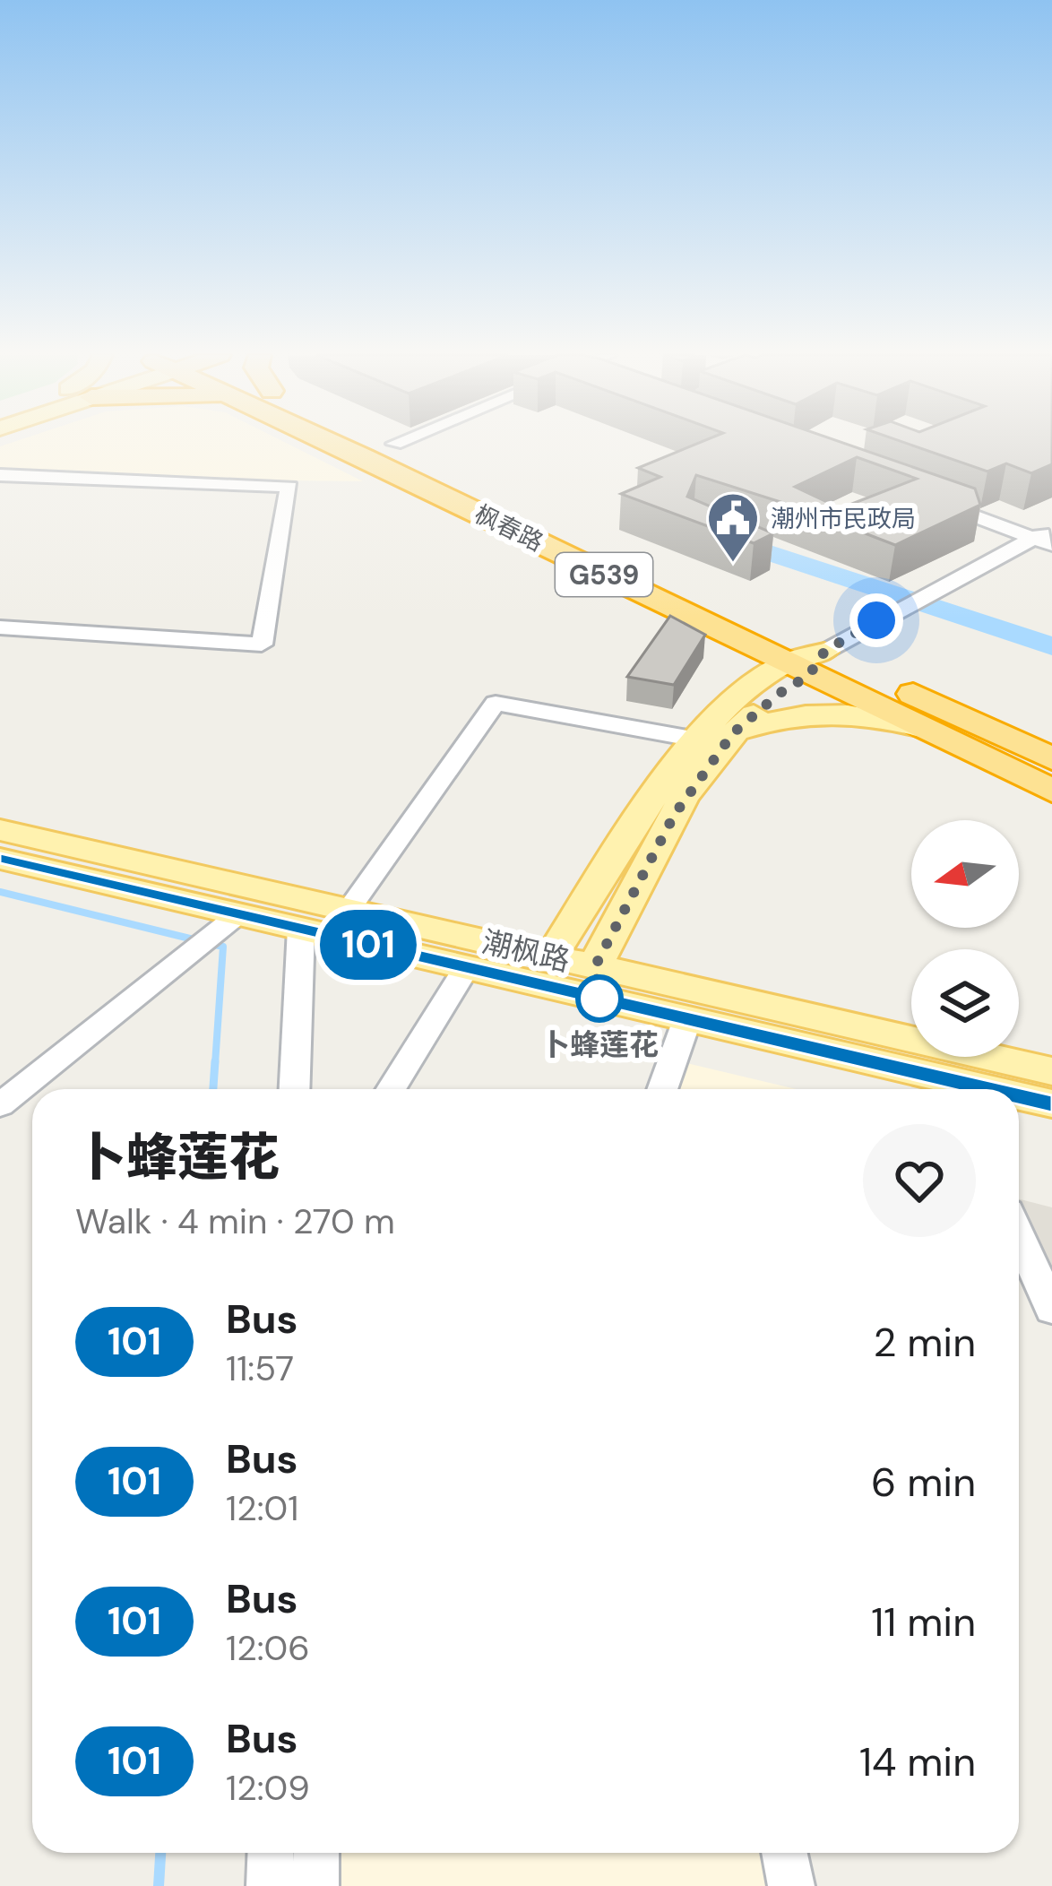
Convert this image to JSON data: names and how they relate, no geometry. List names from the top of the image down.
{
  "streets": {
    "highway": ["枫春路", "G539"],
    "main road": ["潮枫路"]
  },
  "places": {
    "public building": ["潮州市民政局"],
    "other": ["卜蜂莲花"]
  },
  "lines": ["bus line 101"],
  "north": "left",
  "page": {
    "on_map": "101",
    "heading": ["卜蜂莲花", "Walk · 4 min · 270 m"],
    "list": [
      {
        "mark": "101",
        "name": "Bus",
        "note": "11:57",
        "value": "2 min"
      },
      {
        "mark": "101",
        "name": "Bus",
        "note": "12:01",
        "value": "6 min"
      },
      {
        "mark": "101",
        "name": "Bus",
        "note": "12:06",
        "value": "11 min"
      },
      {
        "mark": "101",
        "name": "Bus",
        "note": "12:09",
        "value": "14 min"
      }
    ]
  }
}
